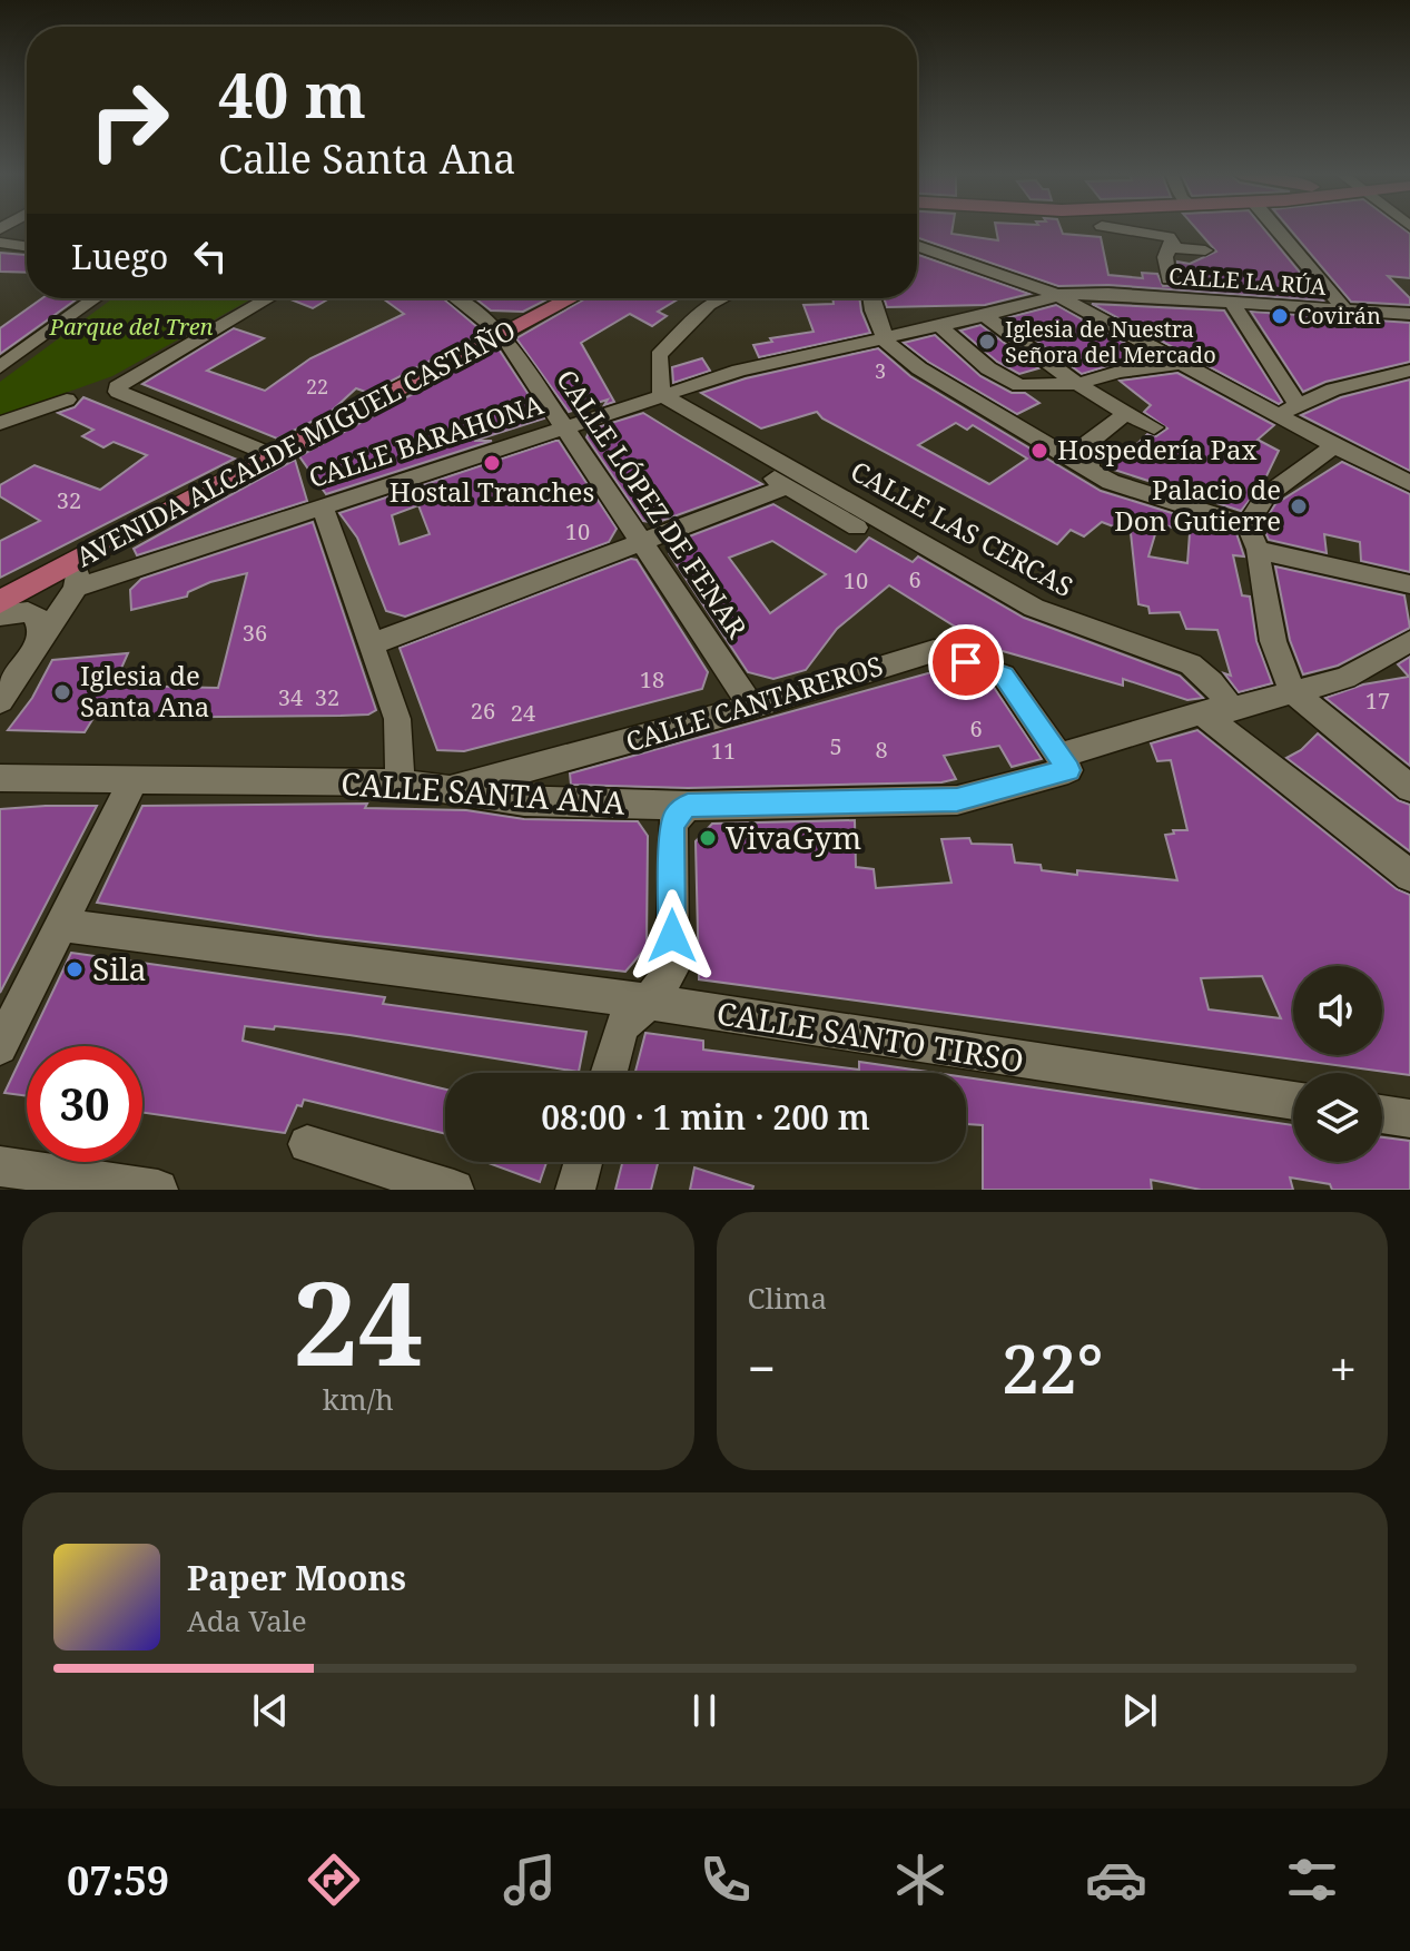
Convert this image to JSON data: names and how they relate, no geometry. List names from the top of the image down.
{
  "streets": {
    "main road": ["AVENIDA ALCALDE MIGUEL CASTAÑO"],
    "street": [
      "CALLE LA RÚA",
      "CALLE BARAHONA",
      "CALLE LÓPEZ DE FENAR",
      "CALLE LAS CERCAS",
      "CALLE CANTAREROS",
      "CALLE SANTA ANA",
      "CALLE SANTO TIRSO"
    ]
  },
  "crossings": [
    ["CALLE LA RÚA", "CALLE BARAHONA"],
    ["CALLE BARAHONA", "AVENIDA ALCALDE MIGUEL CASTAÑO"],
    ["CALLE BARAHONA", "CALLE LÓPEZ DE FENAR"],
    ["CALLE BARAHONA", "CALLE LAS CERCAS"],
    ["AVENIDA ALCALDE MIGUEL CASTAÑO", "CALLE LÓPEZ DE FENAR"],
    ["CALLE LÓPEZ DE FENAR", "CALLE CANTAREROS"],
    ["CALLE LAS CERCAS", "CALLE SANTA ANA"],
    ["CALLE CANTAREROS", "CALLE SANTA ANA"]
  ],
  "parks": ["Parque del Tren"],
  "places": [
    "Covirán",
    "Iglesia de Nuestra Señora del Mercado",
    "Hospedería Pax",
    "Hostal Tranches",
    "Palacio de Don Gutierre",
    "Iglesia de Santa Ana",
    "VivaGym",
    "Sila"
  ],
  "house_numbers": [
    "3",
    "22",
    "32",
    "10",
    "6",
    "10",
    "36",
    "18",
    "34",
    "32",
    "17",
    "26",
    "24",
    "6",
    "5",
    "8",
    "11"
  ],
  "page": {
    "turn": ["40 m", "Calle Santa Ana"],
    "then": "Luego",
    "limit": "30",
    "trip": "08:00 · 1 min · 200 m",
    "tile": [
      ["24", "km/h"],
      "Clima"
    ],
    "heat": ["−", "22°", "+"],
    "song": ["Paper Moons", "Ada Vale"],
    "tabs": "07:59"
  }
}
